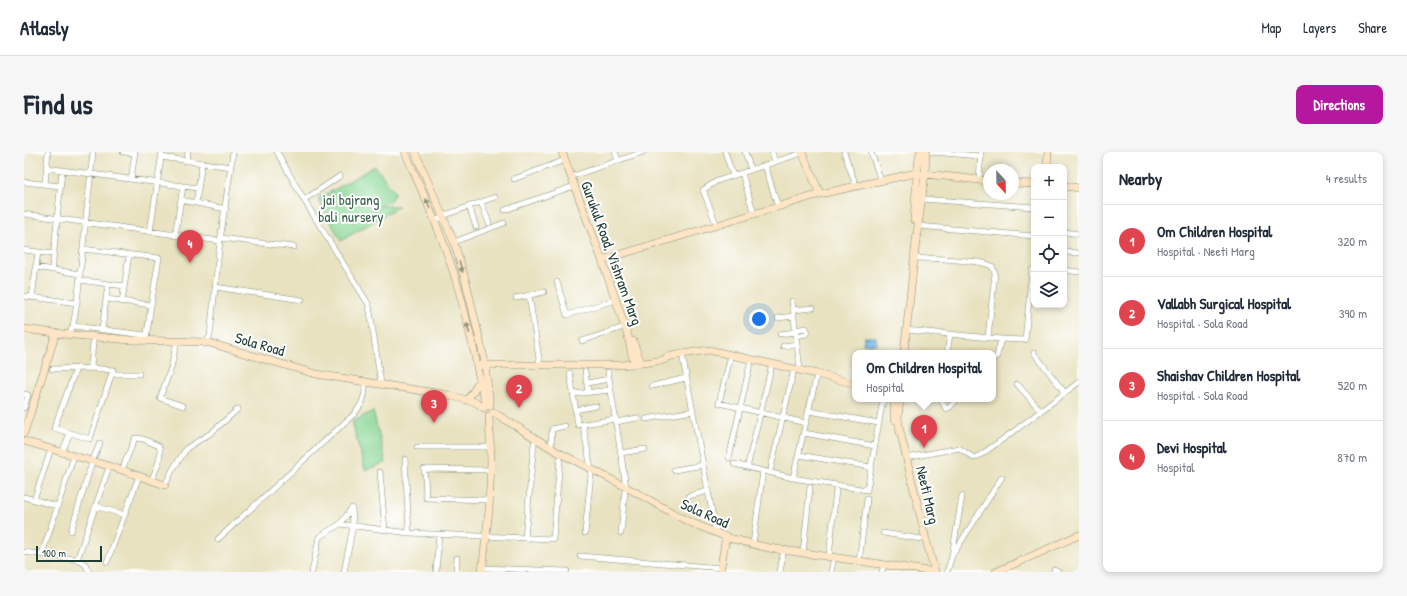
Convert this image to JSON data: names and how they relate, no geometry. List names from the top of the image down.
{
  "streets": {
    "main road": ["Gurukul Road, Vishram Marg", "Sola Road", "Neeti Marg"]
  },
  "crossings": [
    ["Sola Road", "Neeti Marg"]
  ],
  "parks": ["jai bajrang bali nursery"],
  "scale_bar": "100 m",
  "north": "bottom",
  "page": {
    "header": "Atlasly",
    "nav": ["Map", "Layers", "Share"],
    "title": "Find us",
    "buttons": "Directions",
    "heading": ["Nearby", "4 results"],
    "map_buttons": ["+", "−"],
    "list": [
      {
        "mark": "1",
        "name": "Om Children Hospital",
        "note": "Hospital · Neeti Marg",
        "value": "320 m"
      },
      {
        "mark": "2",
        "name": "Vallabh Surgical Hospital",
        "note": "Hospital · Sola Road",
        "value": "390 m"
      },
      {
        "mark": "3",
        "name": "Shaishav Children Hospital",
        "note": "Hospital · Sola Road",
        "value": "520 m"
      },
      {
        "mark": "4",
        "name": "Devi Hospital",
        "note": "Hospital",
        "value": "870 m"
      }
    ],
    "pins": [
      "4",
      "2",
      "3",
      "1"
    ],
    "popup": ["Om Children Hospital", "Hospital"],
    "scale": "100 m"
  }
}
